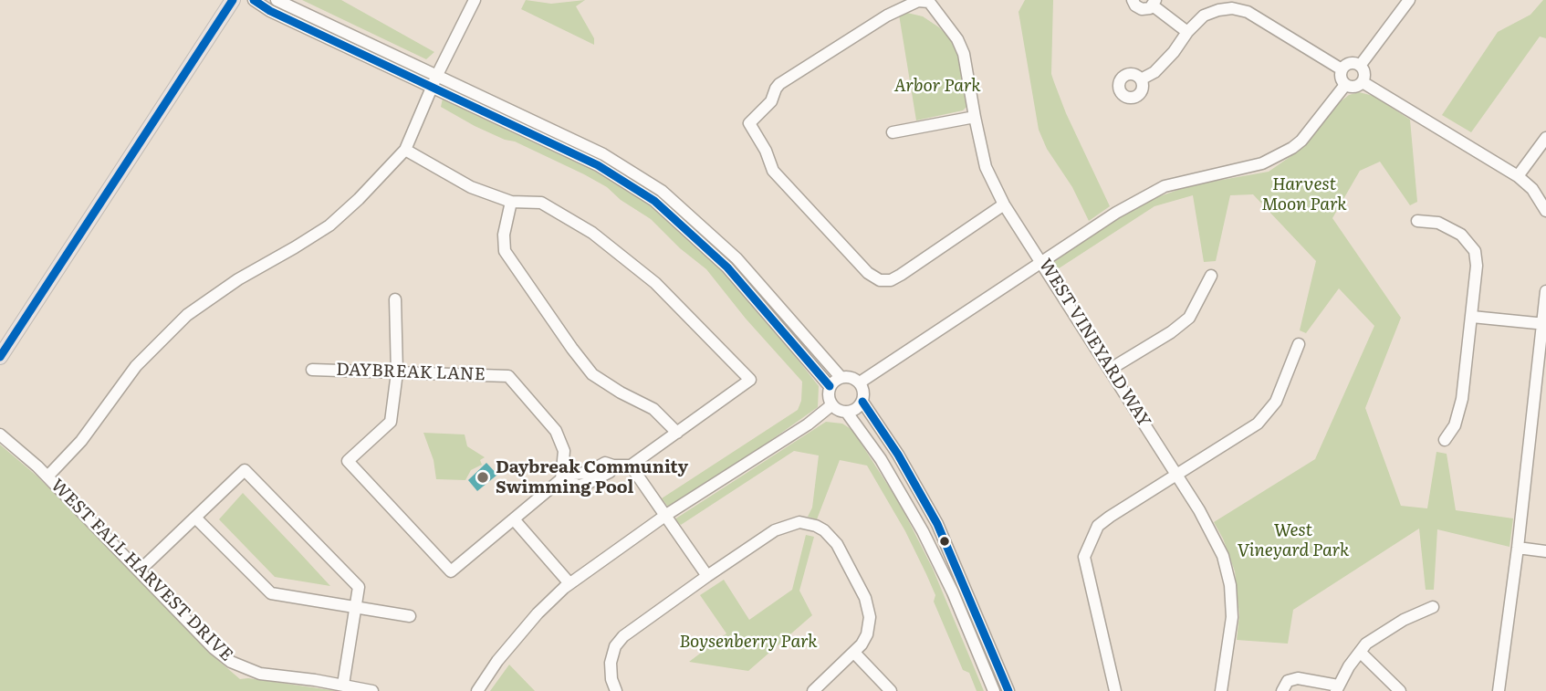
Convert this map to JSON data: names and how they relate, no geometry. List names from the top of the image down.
{
  "streets": {
    "street": ["WEST VINEYARD WAY", "DAYBREAK LANE", "WEST FALL HARVEST DRIVE"]
  },
  "parks": [
    "Arbor Park",
    "Harvest Moon Park",
    "West Vineyard Park",
    "Boysenberry Park"
  ],
  "places": ["Daybreak Community Swimming Pool"]
}
